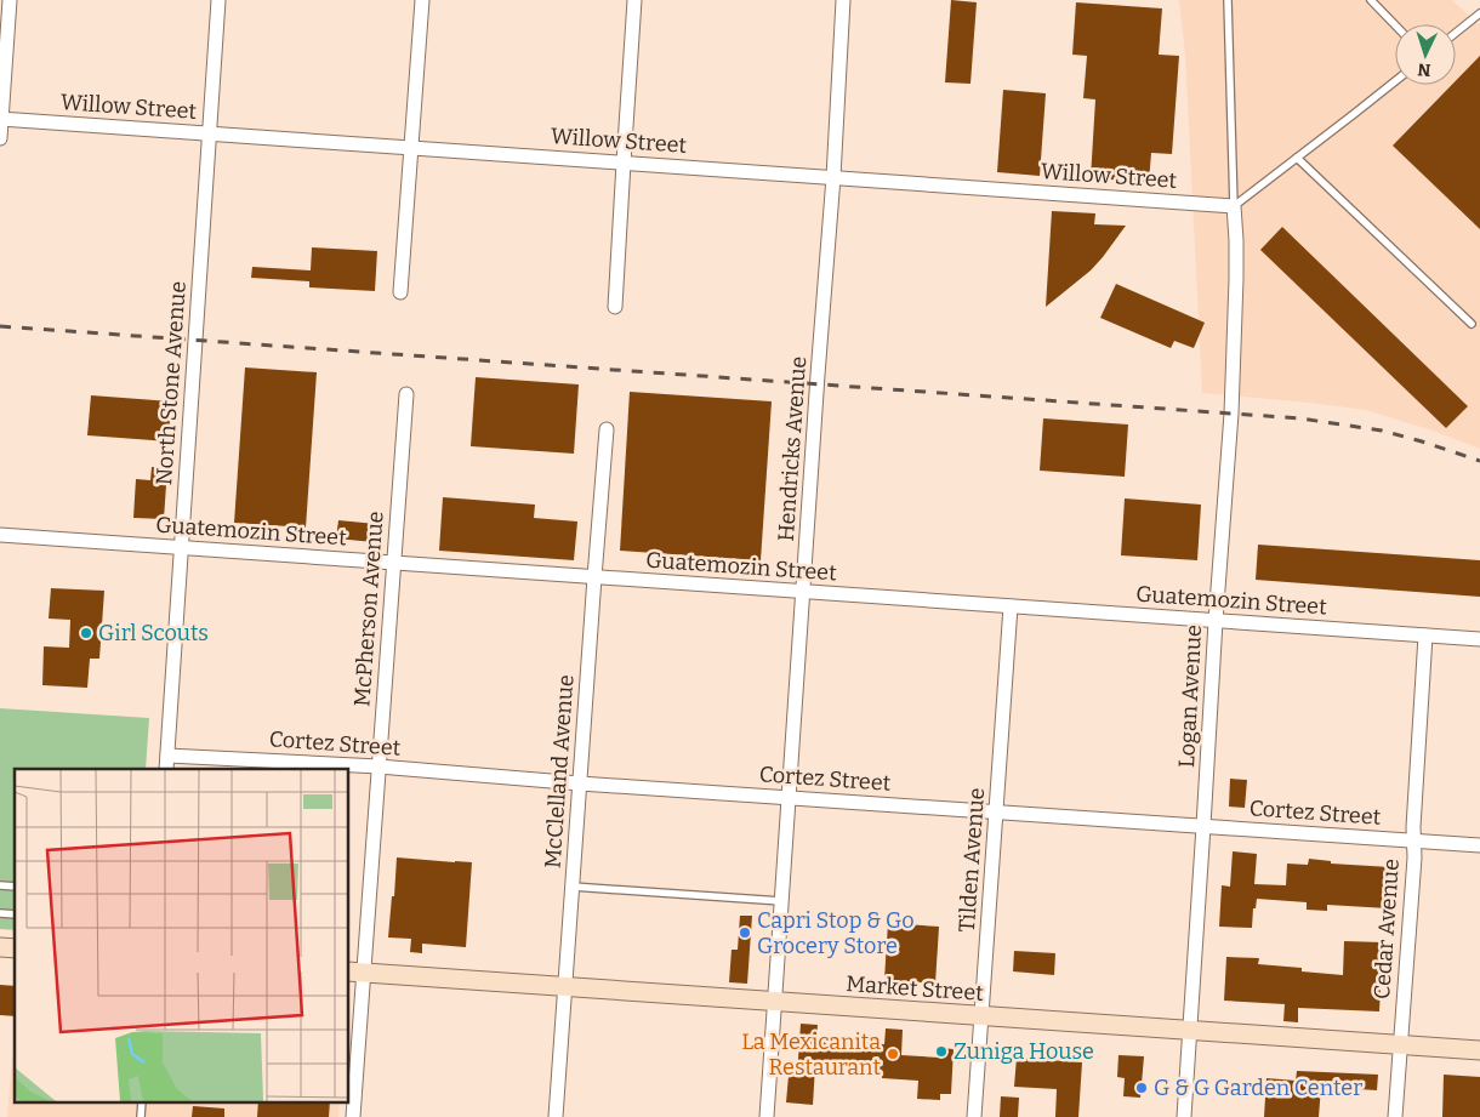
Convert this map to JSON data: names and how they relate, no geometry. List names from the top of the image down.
{
  "streets": {
    "street": [
      "Willow Street",
      "North Stone Avenue",
      "Hendricks Avenue",
      "Guatemozin Street",
      "McPherson Avenue",
      "Logan Avenue",
      "Cortez Street",
      "McClelland Avenue",
      "Tilden Avenue",
      "Cedar Avenue",
      "Market Street"
    ]
  },
  "crossings": [
    ["Willow Street", "North Stone Avenue"],
    ["Willow Street", "Hendricks Avenue"],
    ["Willow Street", "Logan Avenue"],
    ["North Stone Avenue", "Guatemozin Street"],
    ["North Stone Avenue", "Cortez Street"],
    ["Hendricks Avenue", "Guatemozin Street"],
    ["Hendricks Avenue", "Cortez Street"],
    ["Hendricks Avenue", "Market Street"],
    ["Guatemozin Street", "McPherson Avenue"],
    ["Guatemozin Street", "Logan Avenue"],
    ["Guatemozin Street", "McClelland Avenue"],
    ["Guatemozin Street", "Tilden Avenue"],
    ["Guatemozin Street", "Cedar Avenue"],
    ["McPherson Avenue", "Cortez Street"],
    ["McPherson Avenue", "Market Street"],
    ["Logan Avenue", "Cortez Street"],
    ["Logan Avenue", "Market Street"],
    ["Cortez Street", "McClelland Avenue"],
    ["Cortez Street", "Tilden Avenue"],
    ["Cortez Street", "Cedar Avenue"],
    ["McClelland Avenue", "Market Street"],
    ["Tilden Avenue", "Market Street"],
    ["Cedar Avenue", "Market Street"]
  ],
  "places": [
    "Girl Scouts",
    "Capri Stop & Go Grocery Store",
    "Zuniga House",
    "La Mexicanita Restaurant",
    "G & G Garden Center"
  ],
  "north": "bottom"
}
